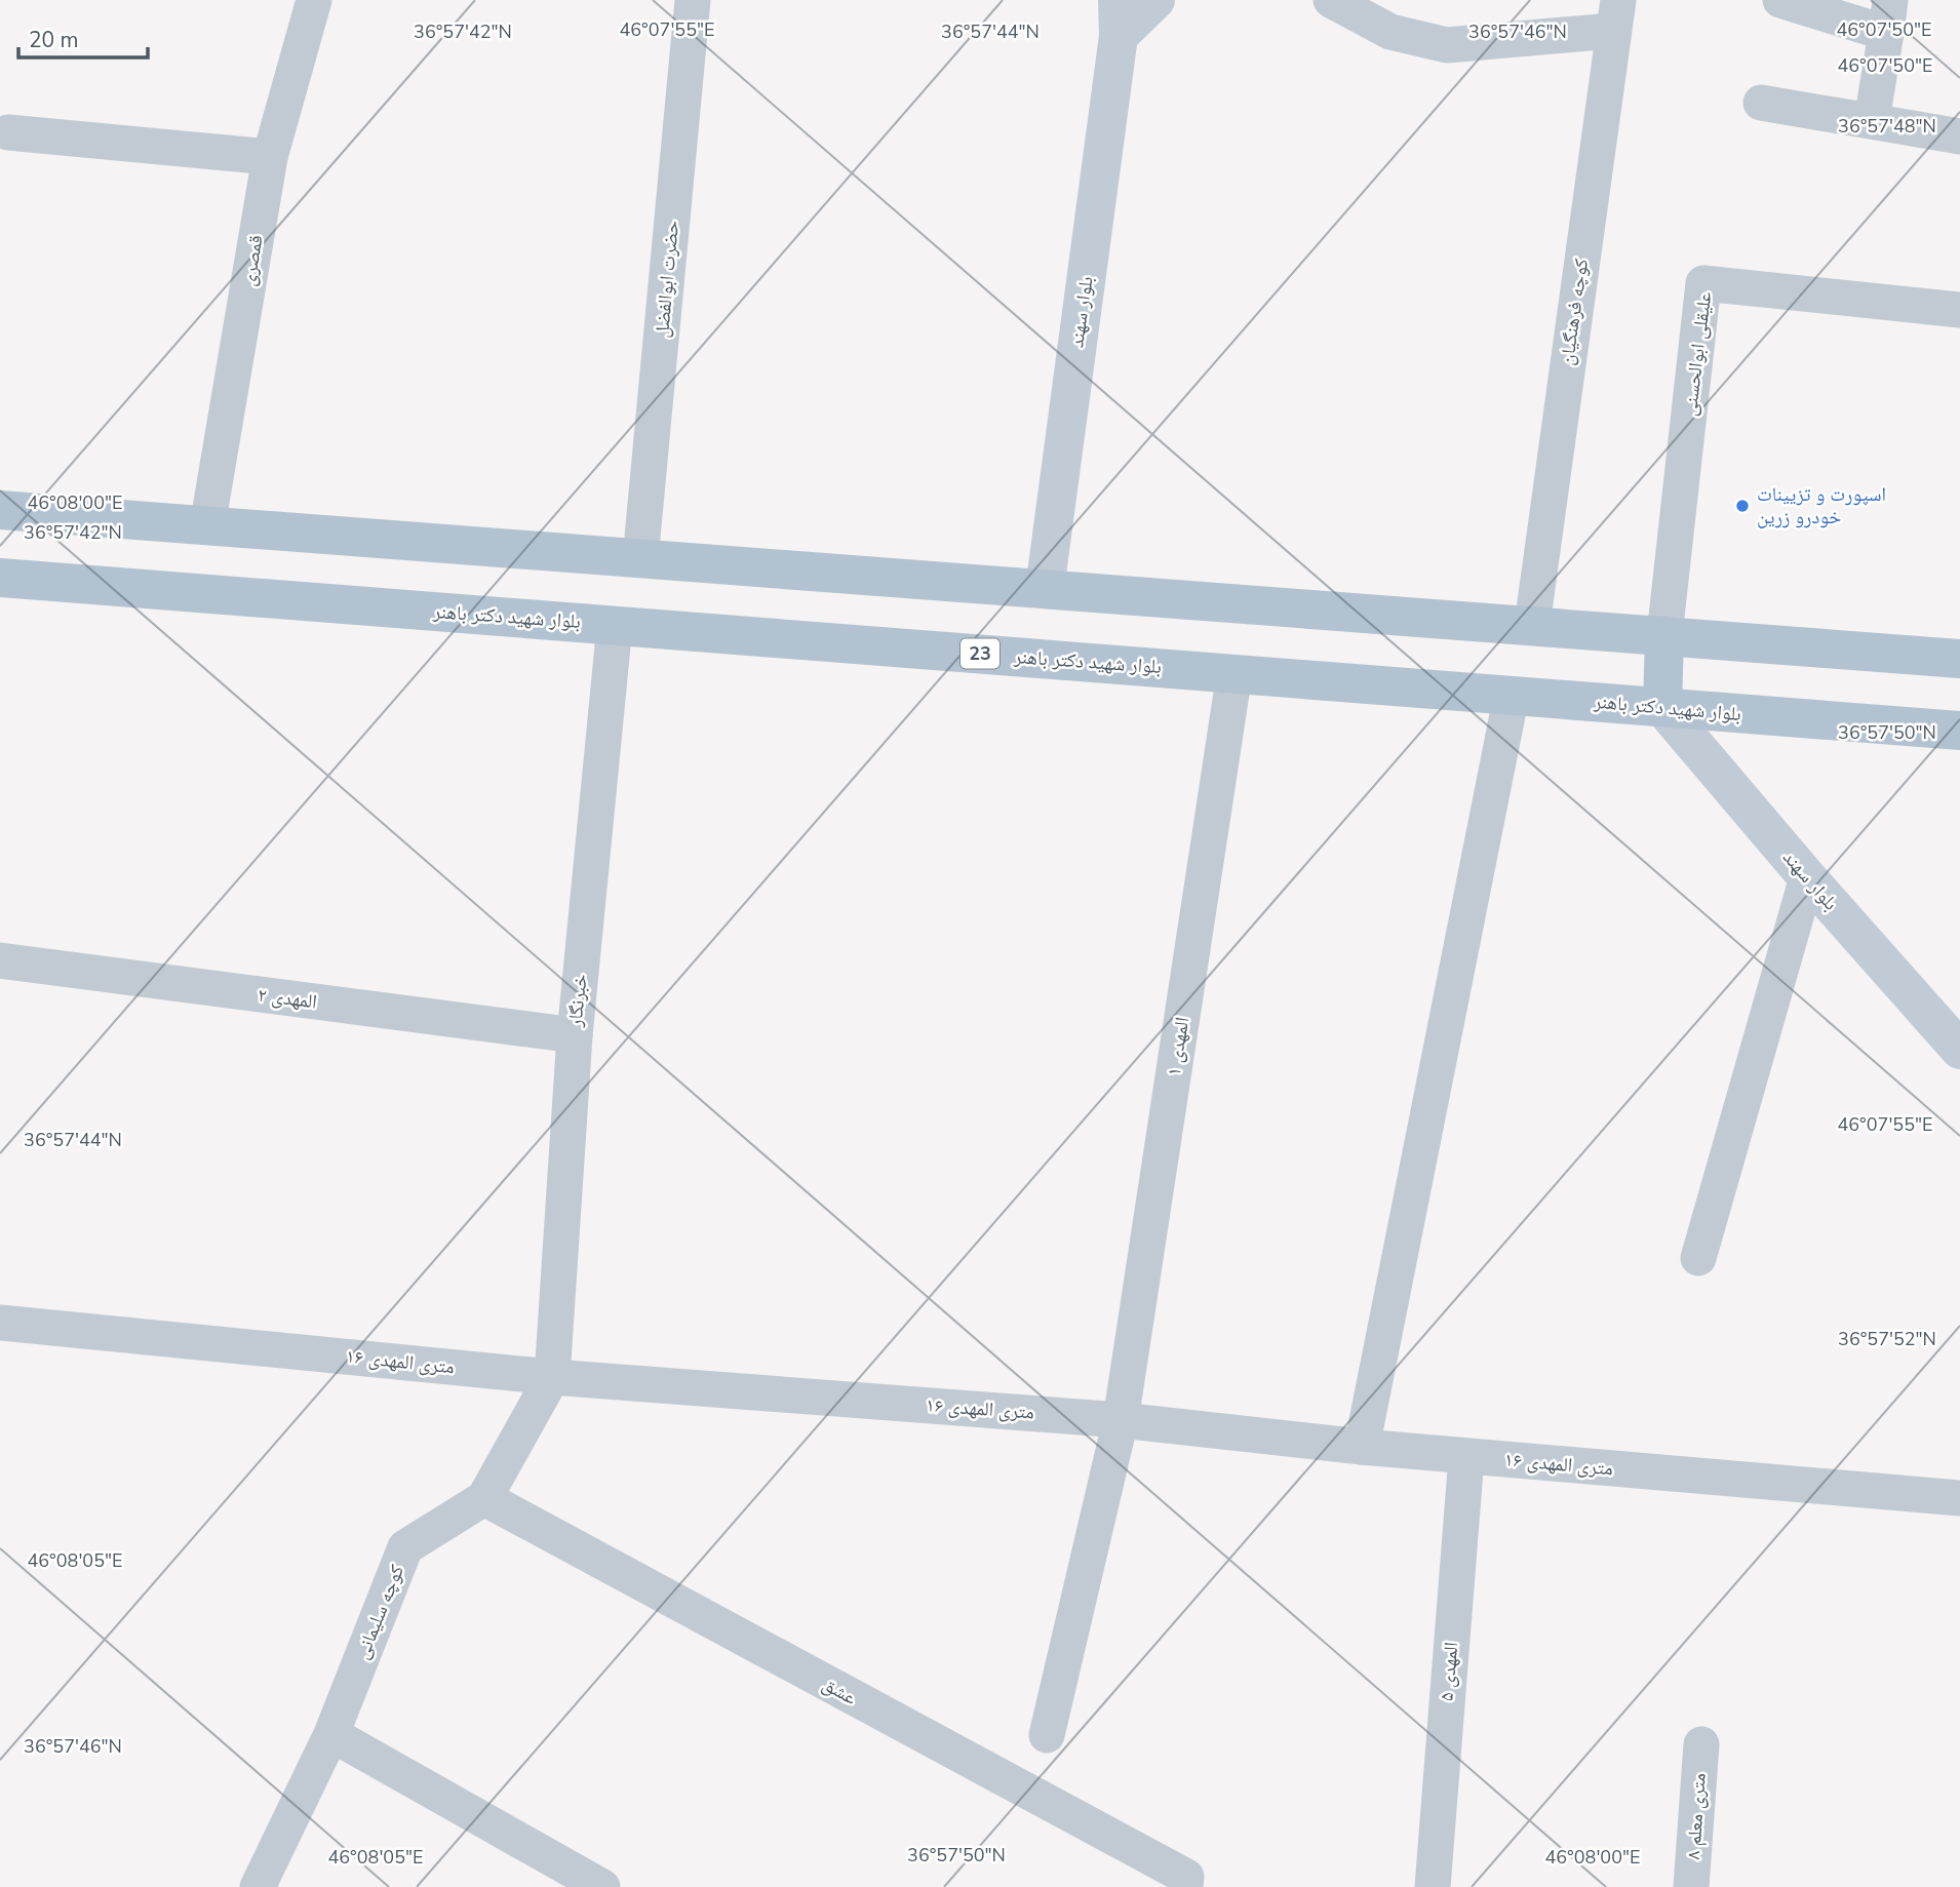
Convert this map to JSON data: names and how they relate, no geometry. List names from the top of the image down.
{
  "streets": {
    "main road": ["بلوار شهید دکتر باهنر", "23"],
    "street": [
      "قمصری",
      "حضرت ابوالفضل",
      "بلوار سهند",
      "کوچه فرهنگیان",
      "علیقلی ابوالحسنی",
      "المهدی ۲",
      "خبرنگار",
      "المهدی ۱",
      "۱۶ متری المهدی",
      "کوچه سلیمانی",
      "المهدی ۵",
      "عشق",
      "۸ متری معلم"
    ]
  },
  "crossings": [
    ["بلوار سهند", "بلوار شهید دکتر باهنر"],
    ["بلوار شهید دکتر باهنر", "خبرنگار"],
    ["بلوار شهید دکتر باهنر", "المهدی ۱"],
    ["المهدی ۲", "خبرنگار"],
    ["خبرنگار", "۱۶ متری المهدی"],
    ["خبرنگار", "کوچه سلیمانی"],
    ["المهدی ۱", "۱۶ متری المهدی"],
    ["۱۶ متری المهدی", "کوچه سلیمانی"],
    ["۱۶ متری المهدی", "المهدی ۵"],
    ["کوچه سلیمانی", "عشق"]
  ],
  "places": ["اسپورت و تزیینات خودرو زرین"],
  "scale_bar": "20 m",
  "coordinates": [
    "46°07'55\"E",
    "46°07'50\"E",
    "36°57'42\"N",
    "36°57'44\"N",
    "36°57'46\"N",
    "36°57'48\"N",
    "46°08'00\"E",
    "36°57'50\"N",
    "36°57'52\"N",
    "46°08'05\"E"
  ]
}
